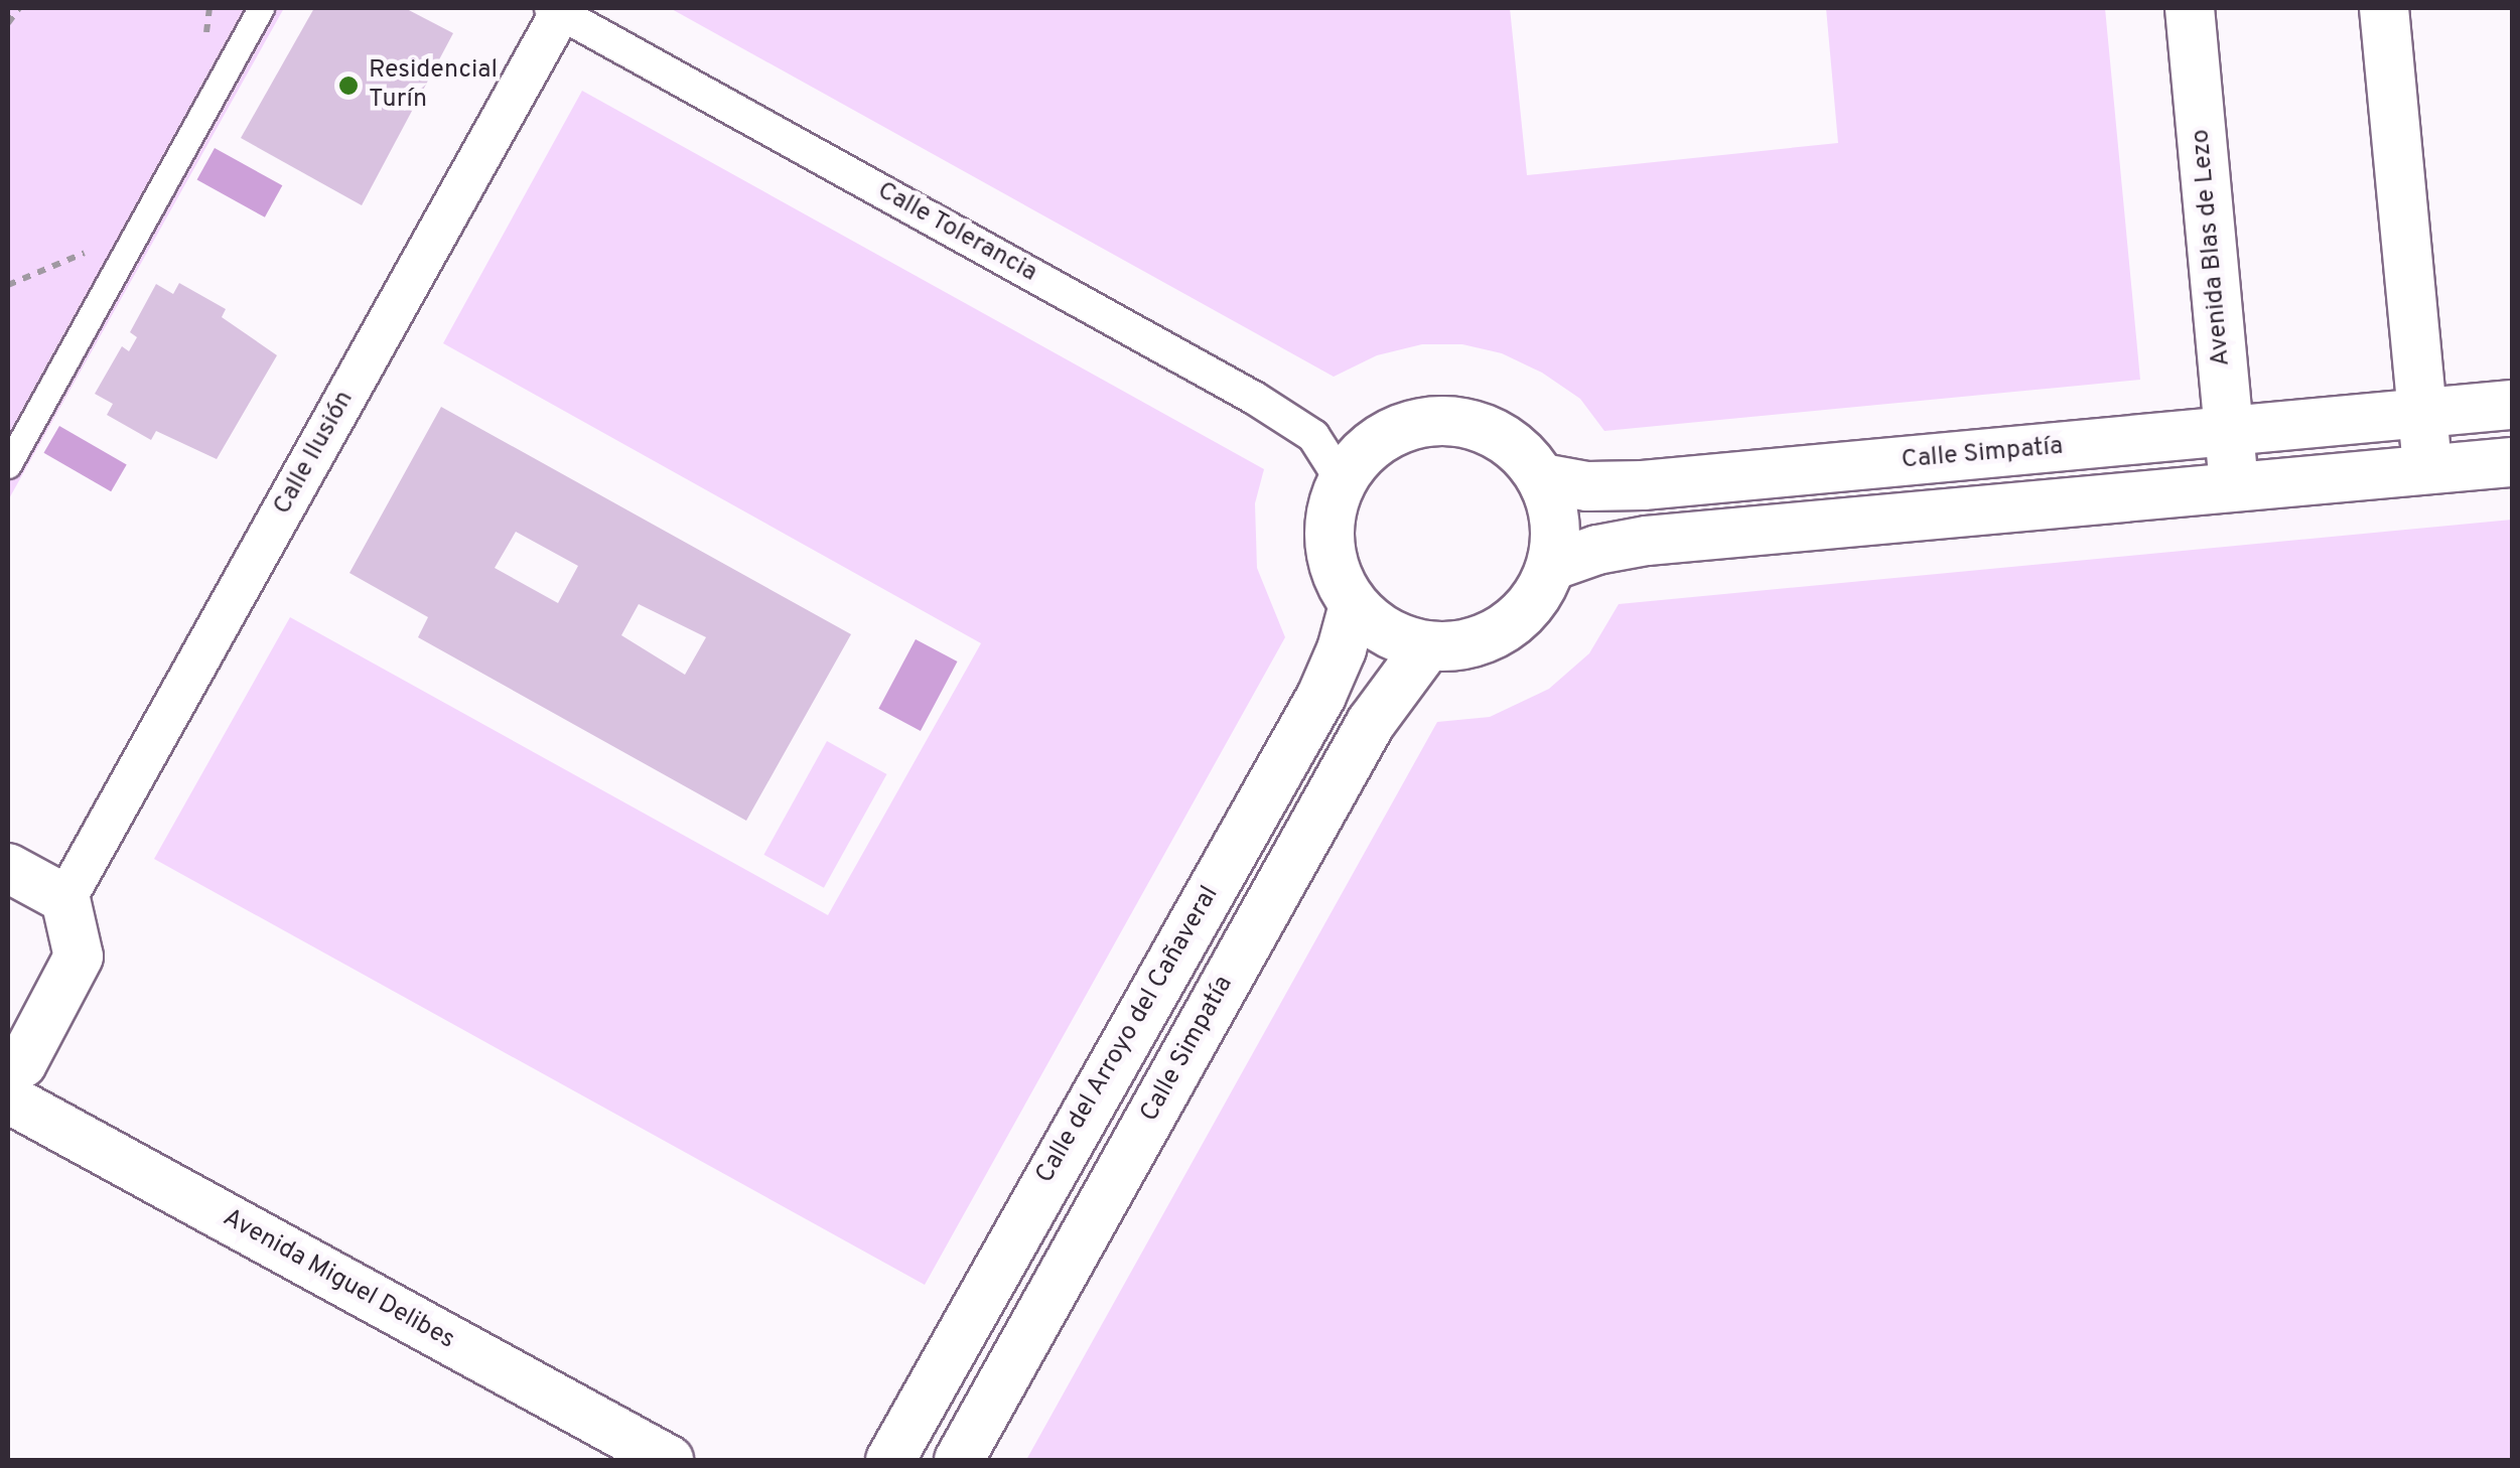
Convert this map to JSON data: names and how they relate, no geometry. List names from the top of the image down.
{
  "streets": {
    "main road": [
      "Avenida Blas de Lezo",
      "Calle Simpatía",
      "Calle del Arroyo del Cañaveral",
      "Avenida Miguel Delibes"
    ],
    "street": ["Calle Tolerancia", "Calle Ilusión"]
  },
  "crossings": [
    ["Calle Tolerancia", "Calle Ilusión"],
    ["Calle Tolerancia", "Calle Simpatía"],
    ["Calle Tolerancia", "Calle del Arroyo del Cañaveral"],
    ["Avenida Blas de Lezo", "Calle Simpatía"],
    ["Calle Simpatía", "Calle del Arroyo del Cañaveral"]
  ],
  "places": ["Residencial Turín"]
}
